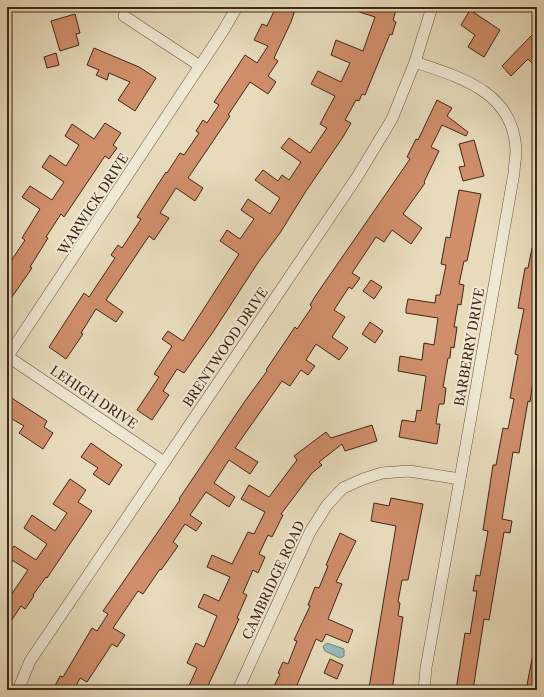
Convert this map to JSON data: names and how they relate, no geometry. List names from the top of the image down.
{
  "streets": {
    "street": [
      "WARWICK DRIVE",
      "BRENTWOOD DRIVE",
      "BARBERRY DRIVE",
      "LEHIGH DRIVE",
      "CAMBRIDGE ROAD"
    ]
  },
  "crossings": [
    ["WARWICK DRIVE", "LEHIGH DRIVE"],
    ["BRENTWOOD DRIVE", "BARBERRY DRIVE"],
    ["BRENTWOOD DRIVE", "LEHIGH DRIVE"],
    ["BARBERRY DRIVE", "CAMBRIDGE ROAD"]
  ]
}
